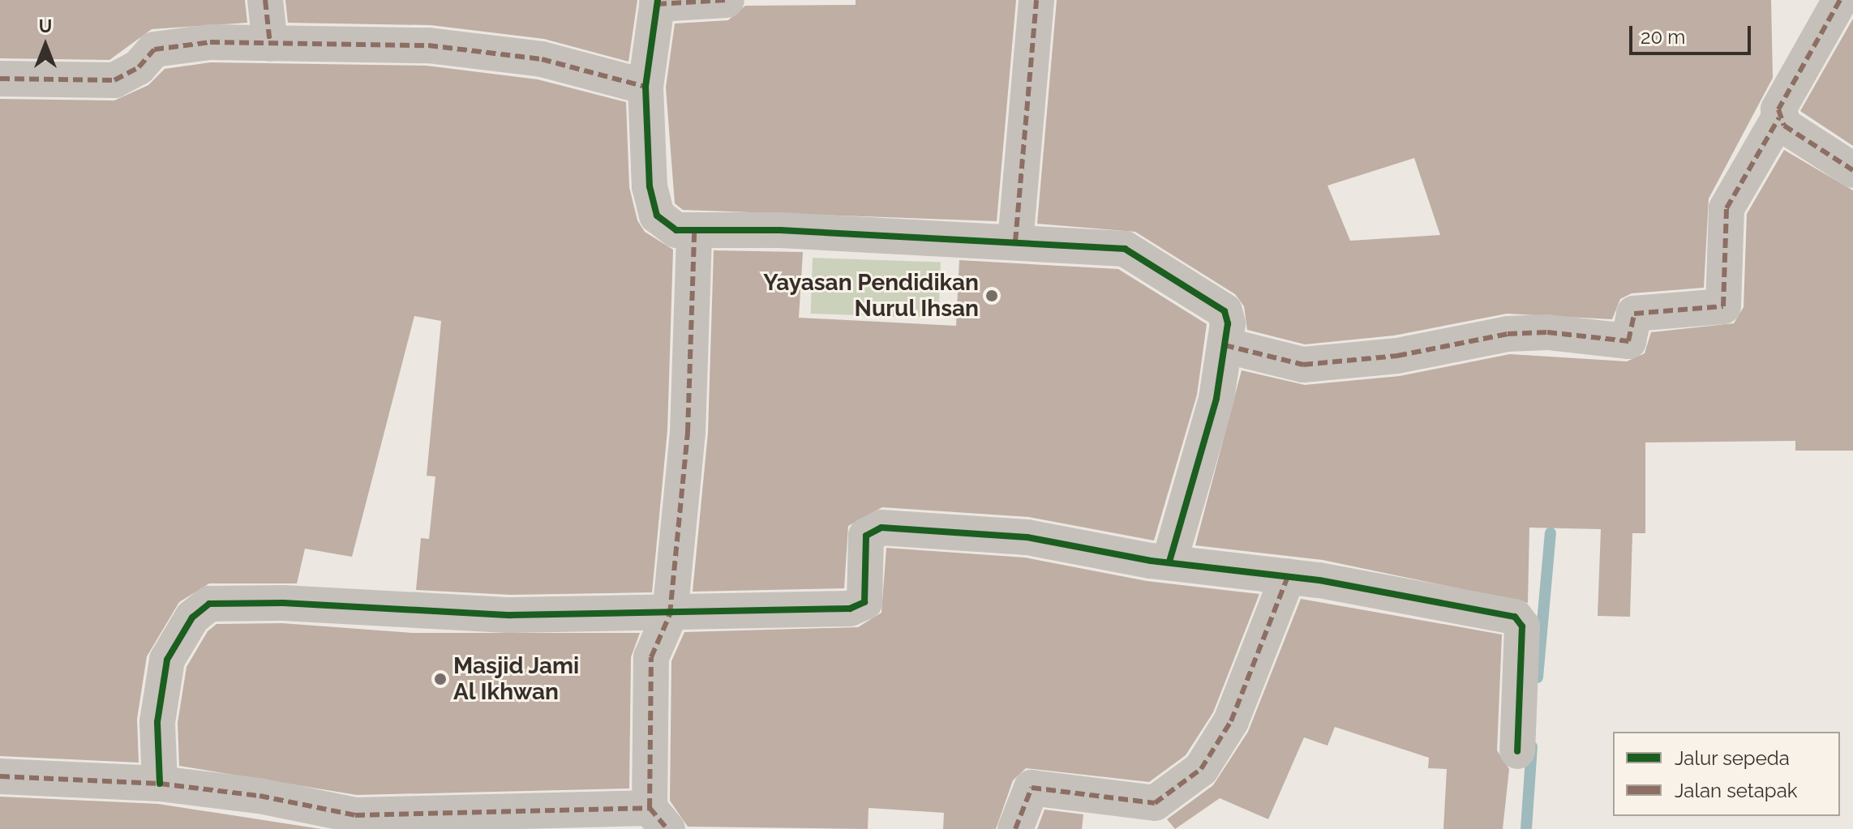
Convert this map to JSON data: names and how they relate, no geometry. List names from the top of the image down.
{
  "places": ["Yayasan Pendidikan Nurul Ihsan", "Masjid Jami Al Ikhwan"],
  "legend": ["Jalur sepeda", "Jalan setapak"],
  "scale_bar": "20 m",
  "north": "top"
}
